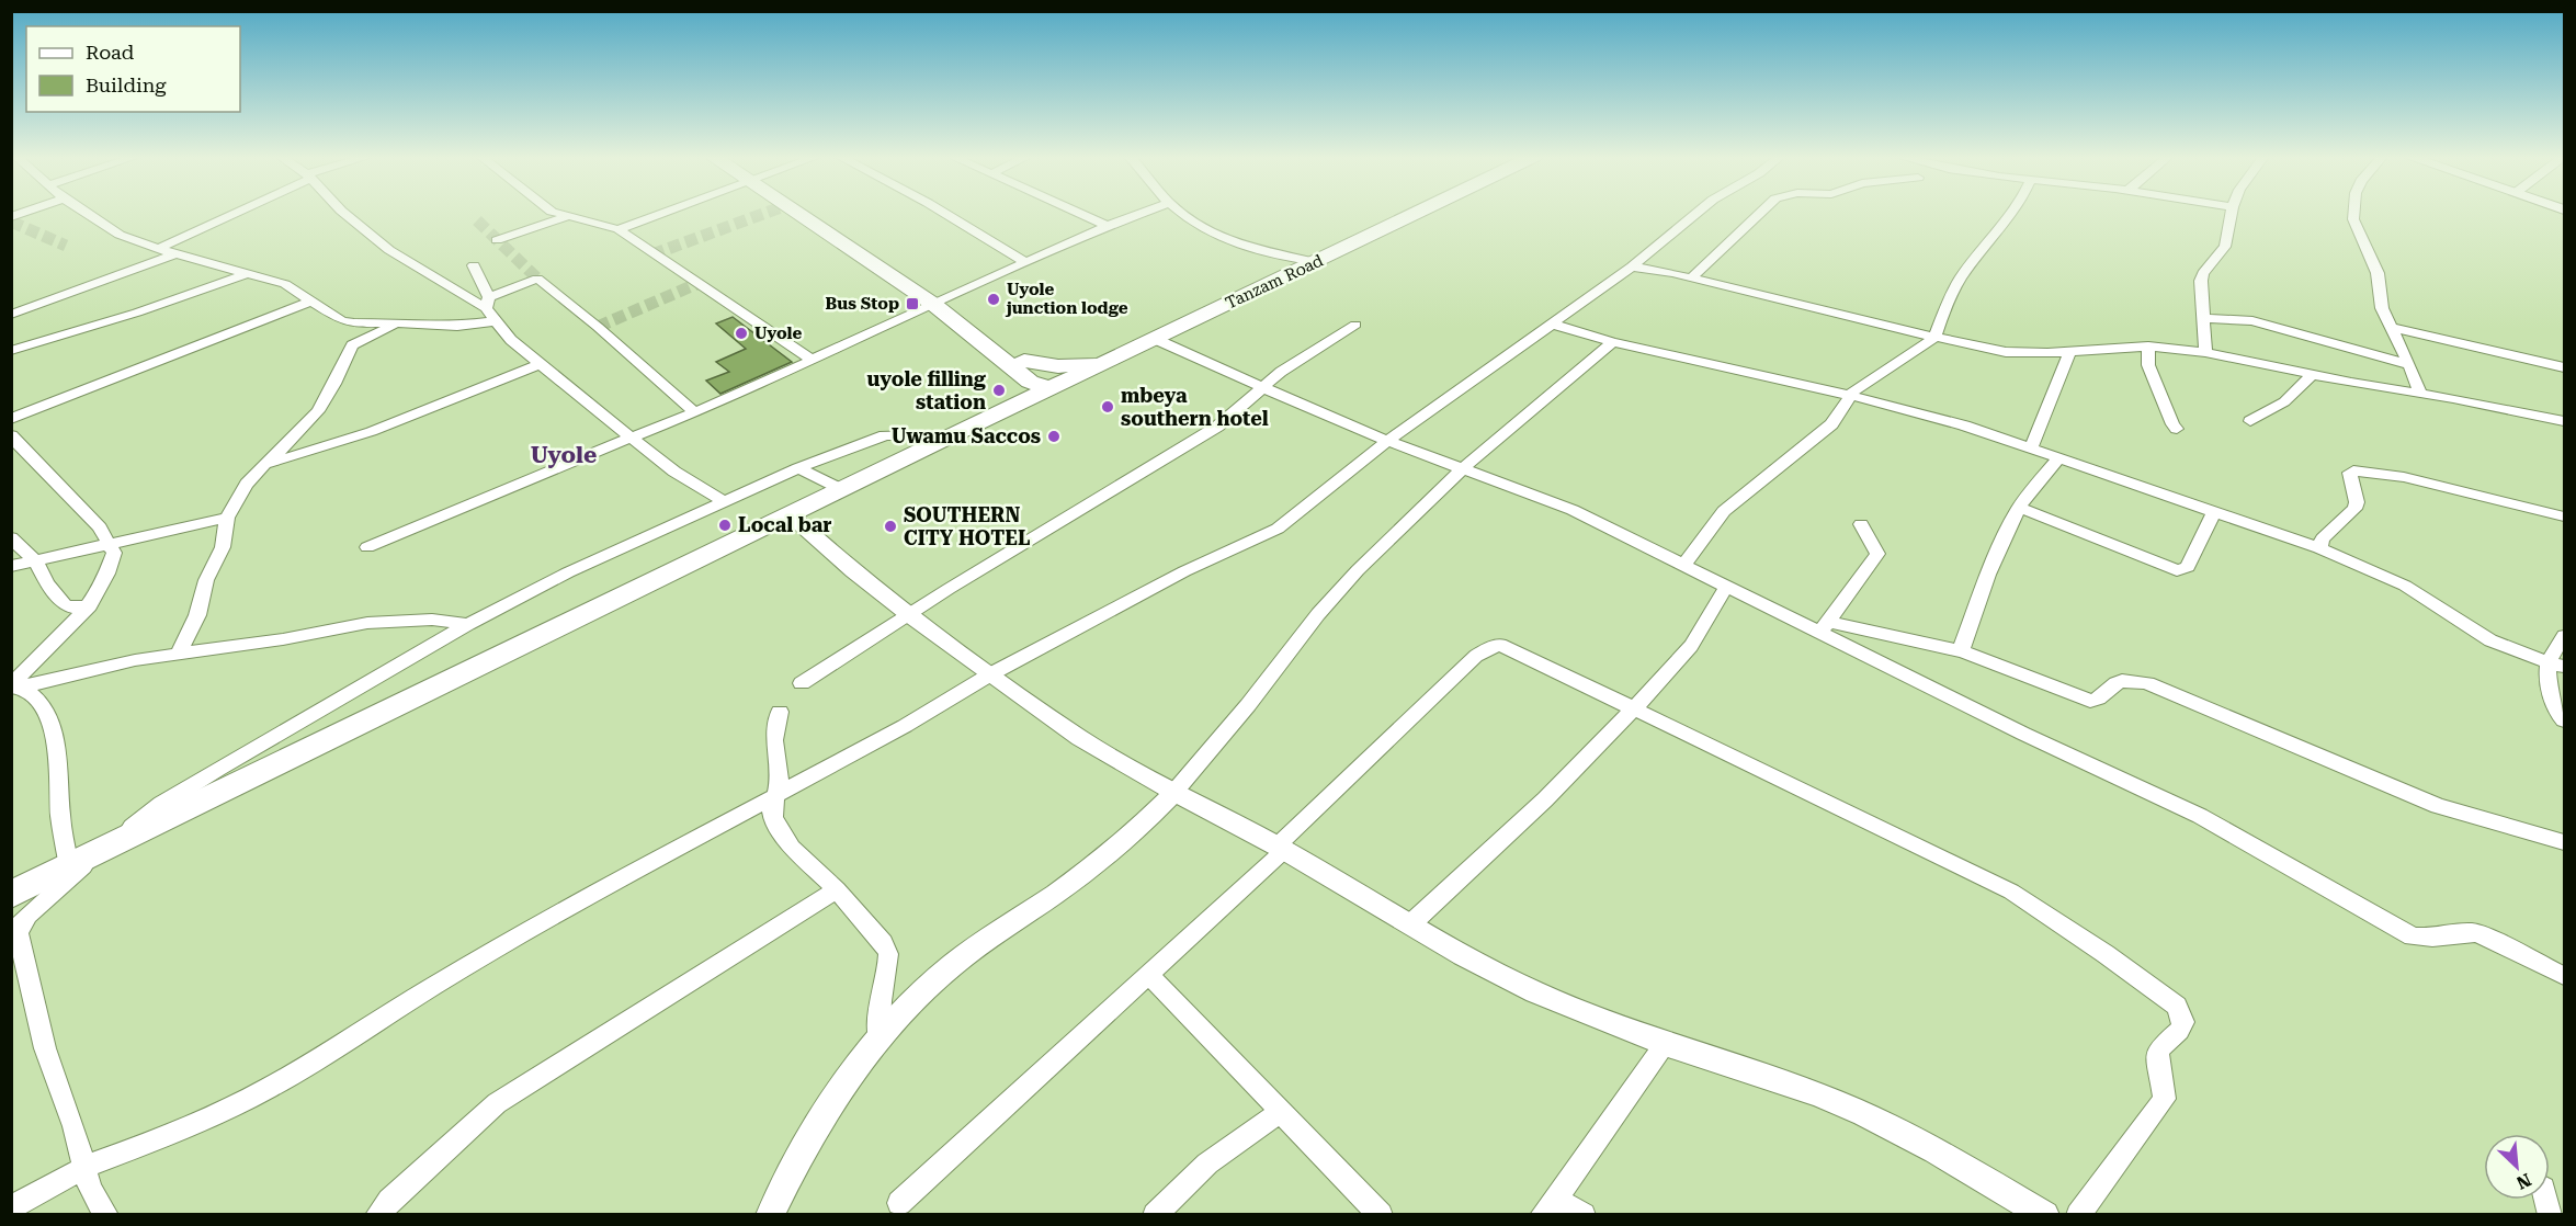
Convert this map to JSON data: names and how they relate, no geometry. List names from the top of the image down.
{
  "streets": {
    "highway": ["Tanzam Road"]
  },
  "districts": ["Uyole"],
  "places": {
    "other": [
      "Uyole junction lodge",
      "Uyole",
      "uyole filling station",
      "mbeya southern hotel",
      "Uwamu Saccos",
      "Local bar",
      "SOUTHERN CITY HOTEL"
    ],
    "transit": ["Bus Stop"]
  },
  "legend": ["Road", "Building"],
  "north": "bottom right"
}
